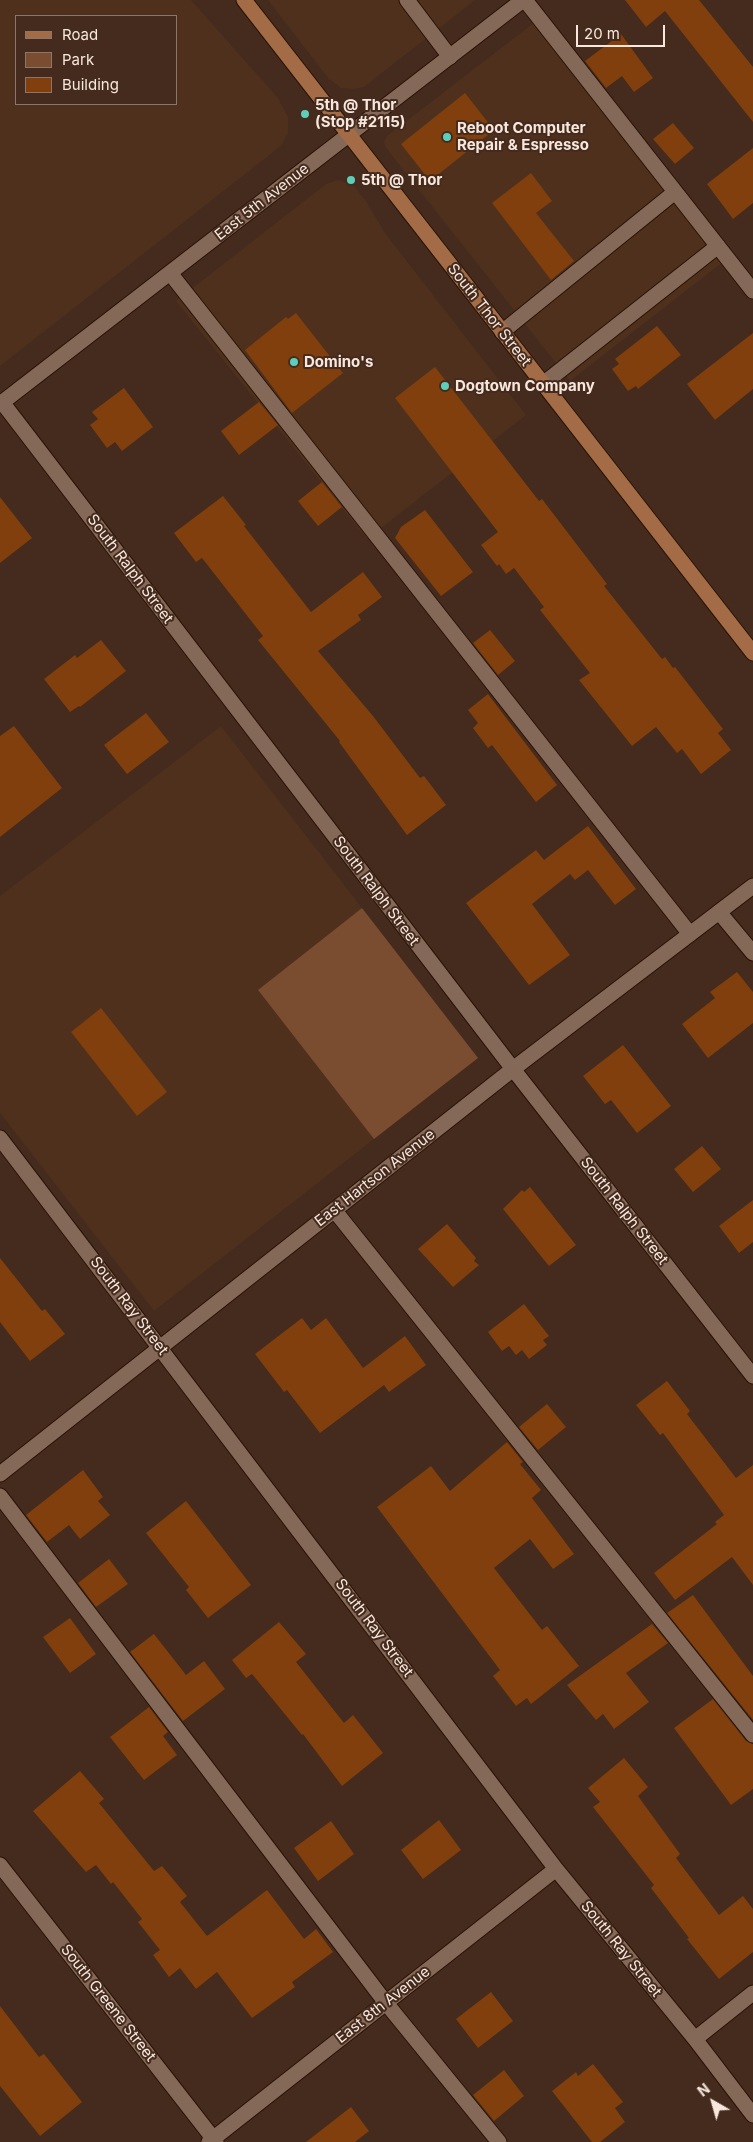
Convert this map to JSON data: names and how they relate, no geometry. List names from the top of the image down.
{
  "streets": {
    "main road": ["South Thor Street"],
    "street": [
      "East 5th Avenue",
      "South Ralph Street",
      "East Hartson Avenue",
      "South Ray Street",
      "South Greene Street",
      "East 8th Avenue"
    ]
  },
  "crossings": [
    ["East 5th Avenue", "South Thor Street"],
    ["East 5th Avenue", "South Ralph Street"],
    ["South Ralph Street", "East Hartson Avenue"],
    ["East Hartson Avenue", "South Ray Street"],
    ["South Ray Street", "East 8th Avenue"],
    ["South Greene Street", "East 8th Avenue"]
  ],
  "places": [
    "5th @ Thor (Stop #2115)",
    "Reboot Computer Repair & Espresso",
    "5th @ Thor",
    "Domino's",
    "Dogtown Company"
  ],
  "legend": ["Road", "Park", "Building"],
  "scale_bar": "20 m",
  "north": "top left"
}
